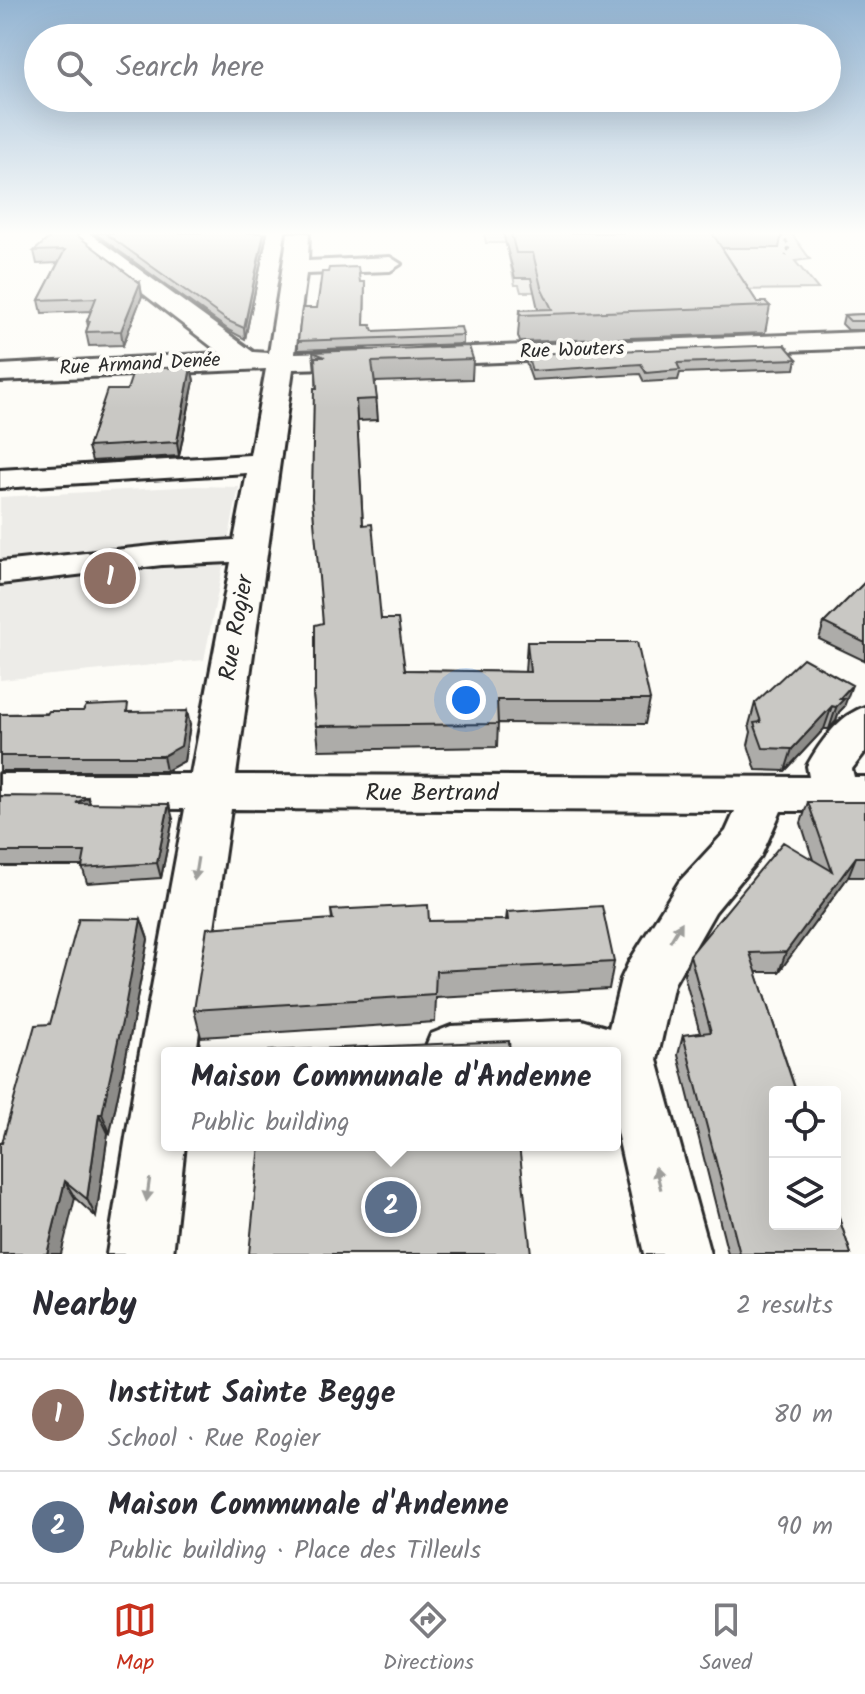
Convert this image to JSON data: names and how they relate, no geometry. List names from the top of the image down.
{
  "streets": {
    "street": [
      "Rue Wouters",
      "Rue Armand Denée",
      "Rue Rogier",
      "Rue Bertrand"
    ]
  },
  "crossings": [
    ["Rue Wouters", "Rue Armand Denée"],
    ["Rue Wouters", "Rue Rogier"],
    ["Rue Armand Denée", "Rue Rogier"],
    ["Rue Rogier", "Rue Bertrand"]
  ],
  "one_way": ["Rue Rogier"],
  "page": {
    "search": "Search here",
    "pins": ["1", "2"],
    "popup": ["Maison Communale d'Andenne", "Public building"],
    "heading": ["Nearby", "2 results"],
    "list": [
      {
        "mark": "1",
        "name": "Institut Sainte Begge",
        "note": "School · Rue Rogier",
        "value": "80 m"
      },
      {
        "mark": "2",
        "name": "Maison Communale d'Andenne",
        "note": "Public building · Place des Tilleuls",
        "value": "90 m"
      }
    ],
    "nav": ["Map", "Directions", "Saved"]
  }
}
